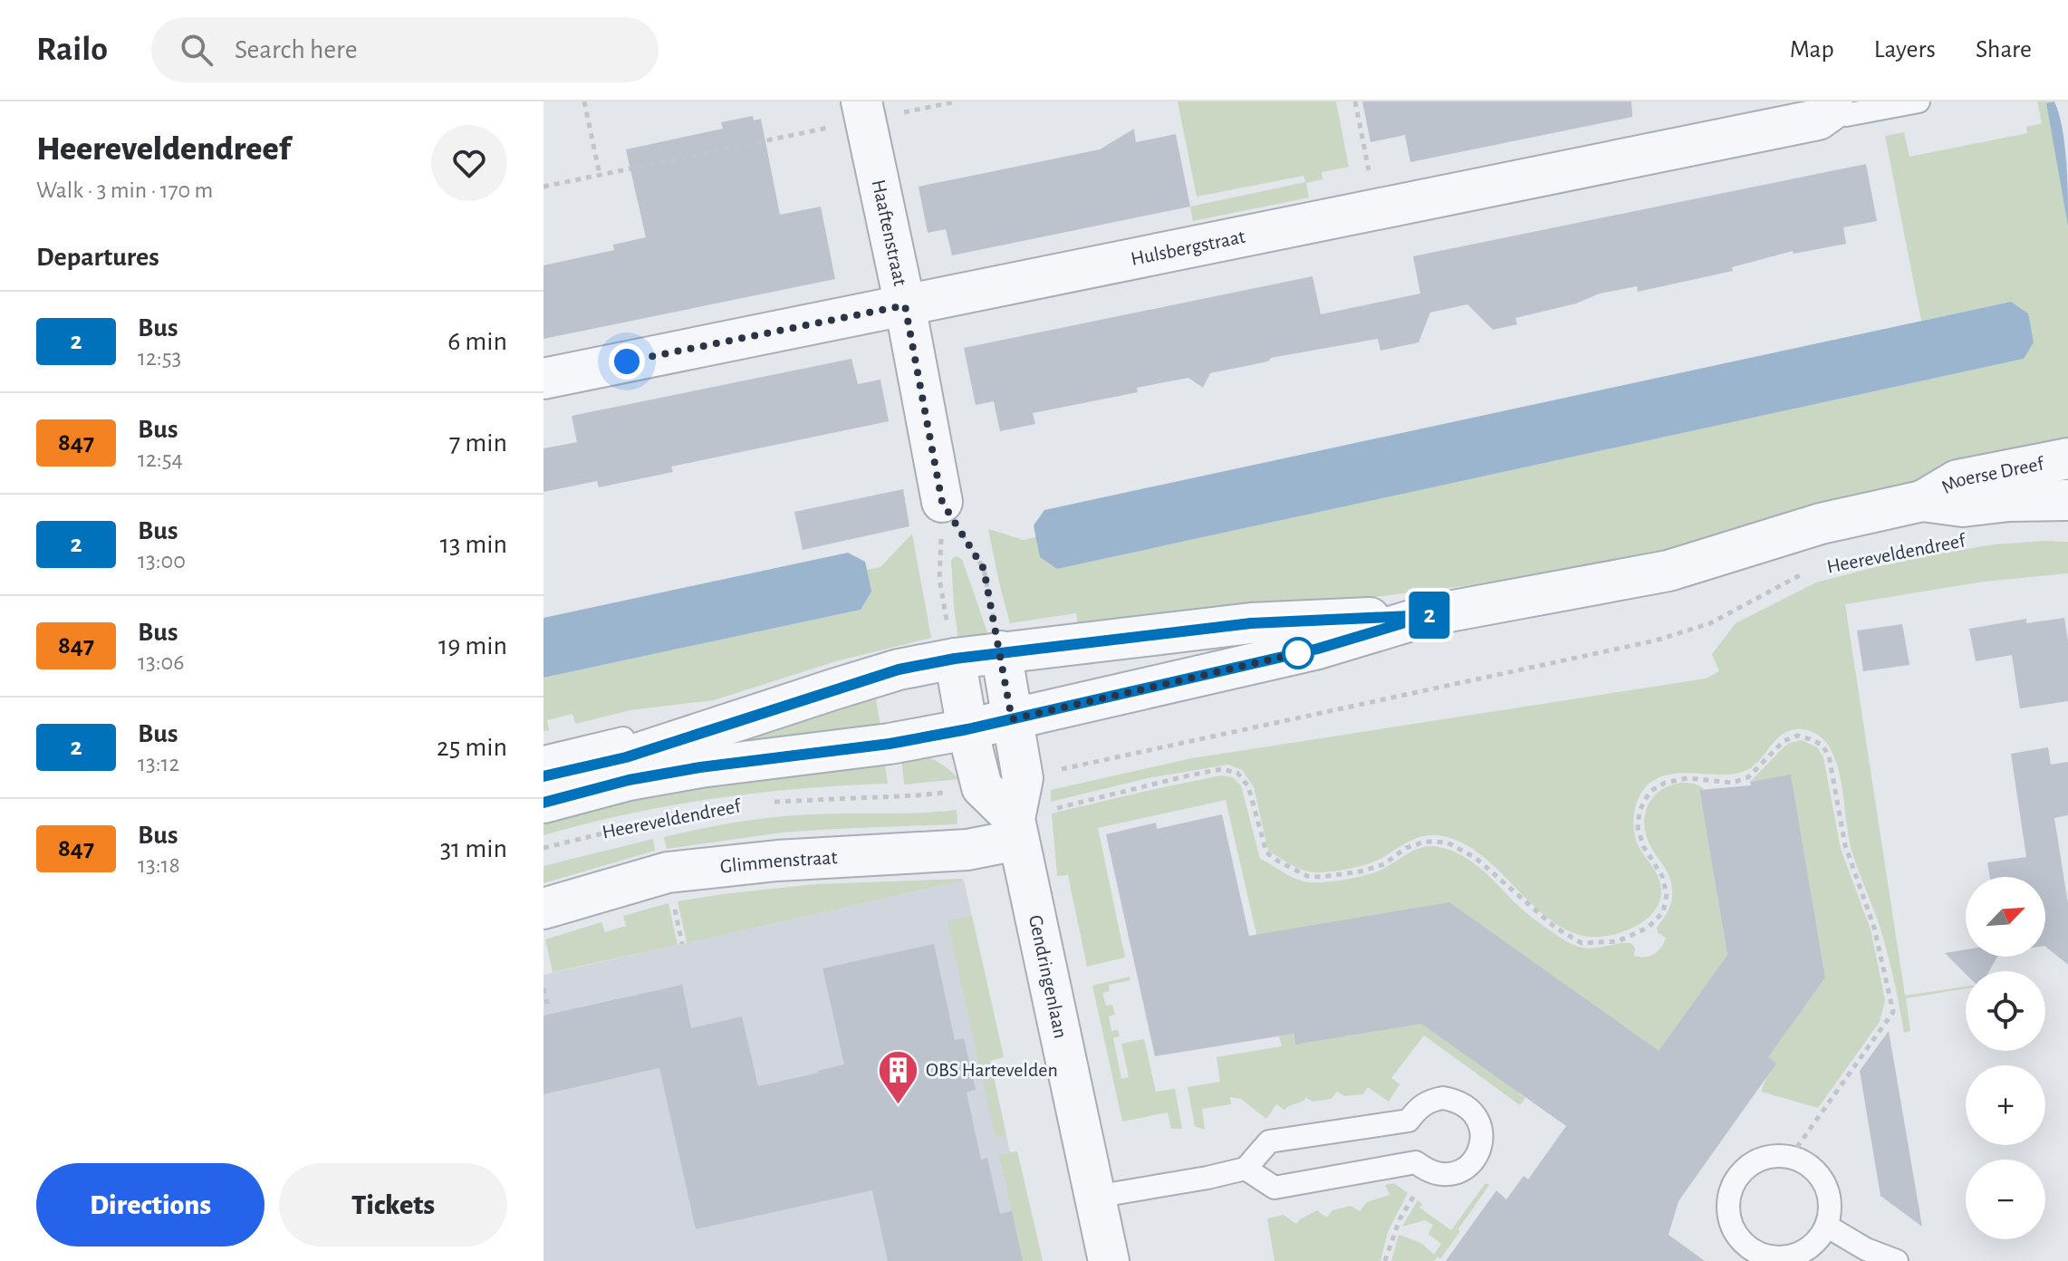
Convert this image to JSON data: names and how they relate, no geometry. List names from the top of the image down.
{
  "streets": {
    "street": [
      "Haaftenstraat",
      "Hulsbergstraat",
      "Moerse Dreef",
      "Heereveldendreef",
      "Glimmenstraat",
      "Gendringenlaan"
    ]
  },
  "crossings": [
    ["Haaftenstraat", "Hulsbergstraat"],
    ["Moerse Dreef", "Heereveldendreef"],
    ["Heereveldendreef", "Gendringenlaan"],
    ["Glimmenstraat", "Gendringenlaan"]
  ],
  "places": {
    "building": ["OBS Hartevelden"]
  },
  "lines": ["bus line 2"],
  "north": "top right",
  "page": {
    "header": "Railo",
    "search": "Search here",
    "nav": ["Map", "Layers", "Share"],
    "heading": [
      ["Heereveldendreef", "Walk · 3 min · 170 m"],
      "Departures"
    ],
    "on_map": "2",
    "list": [
      {
        "mark": "2",
        "name": "Bus",
        "note": "12:53",
        "value": "6 min"
      },
      {
        "mark": "847",
        "name": "Bus",
        "note": "12:54",
        "value": "7 min"
      },
      {
        "mark": "2",
        "name": "Bus",
        "note": "13:00",
        "value": "13 min"
      },
      {
        "mark": "847",
        "name": "Bus",
        "note": "13:06",
        "value": "19 min"
      },
      {
        "mark": "2",
        "name": "Bus",
        "note": "13:12",
        "value": "25 min"
      },
      {
        "mark": "847",
        "name": "Bus",
        "note": "13:18",
        "value": "31 min"
      }
    ],
    "map_buttons": ["+", "−"],
    "buttons": ["Directions", "Tickets"]
  }
}
